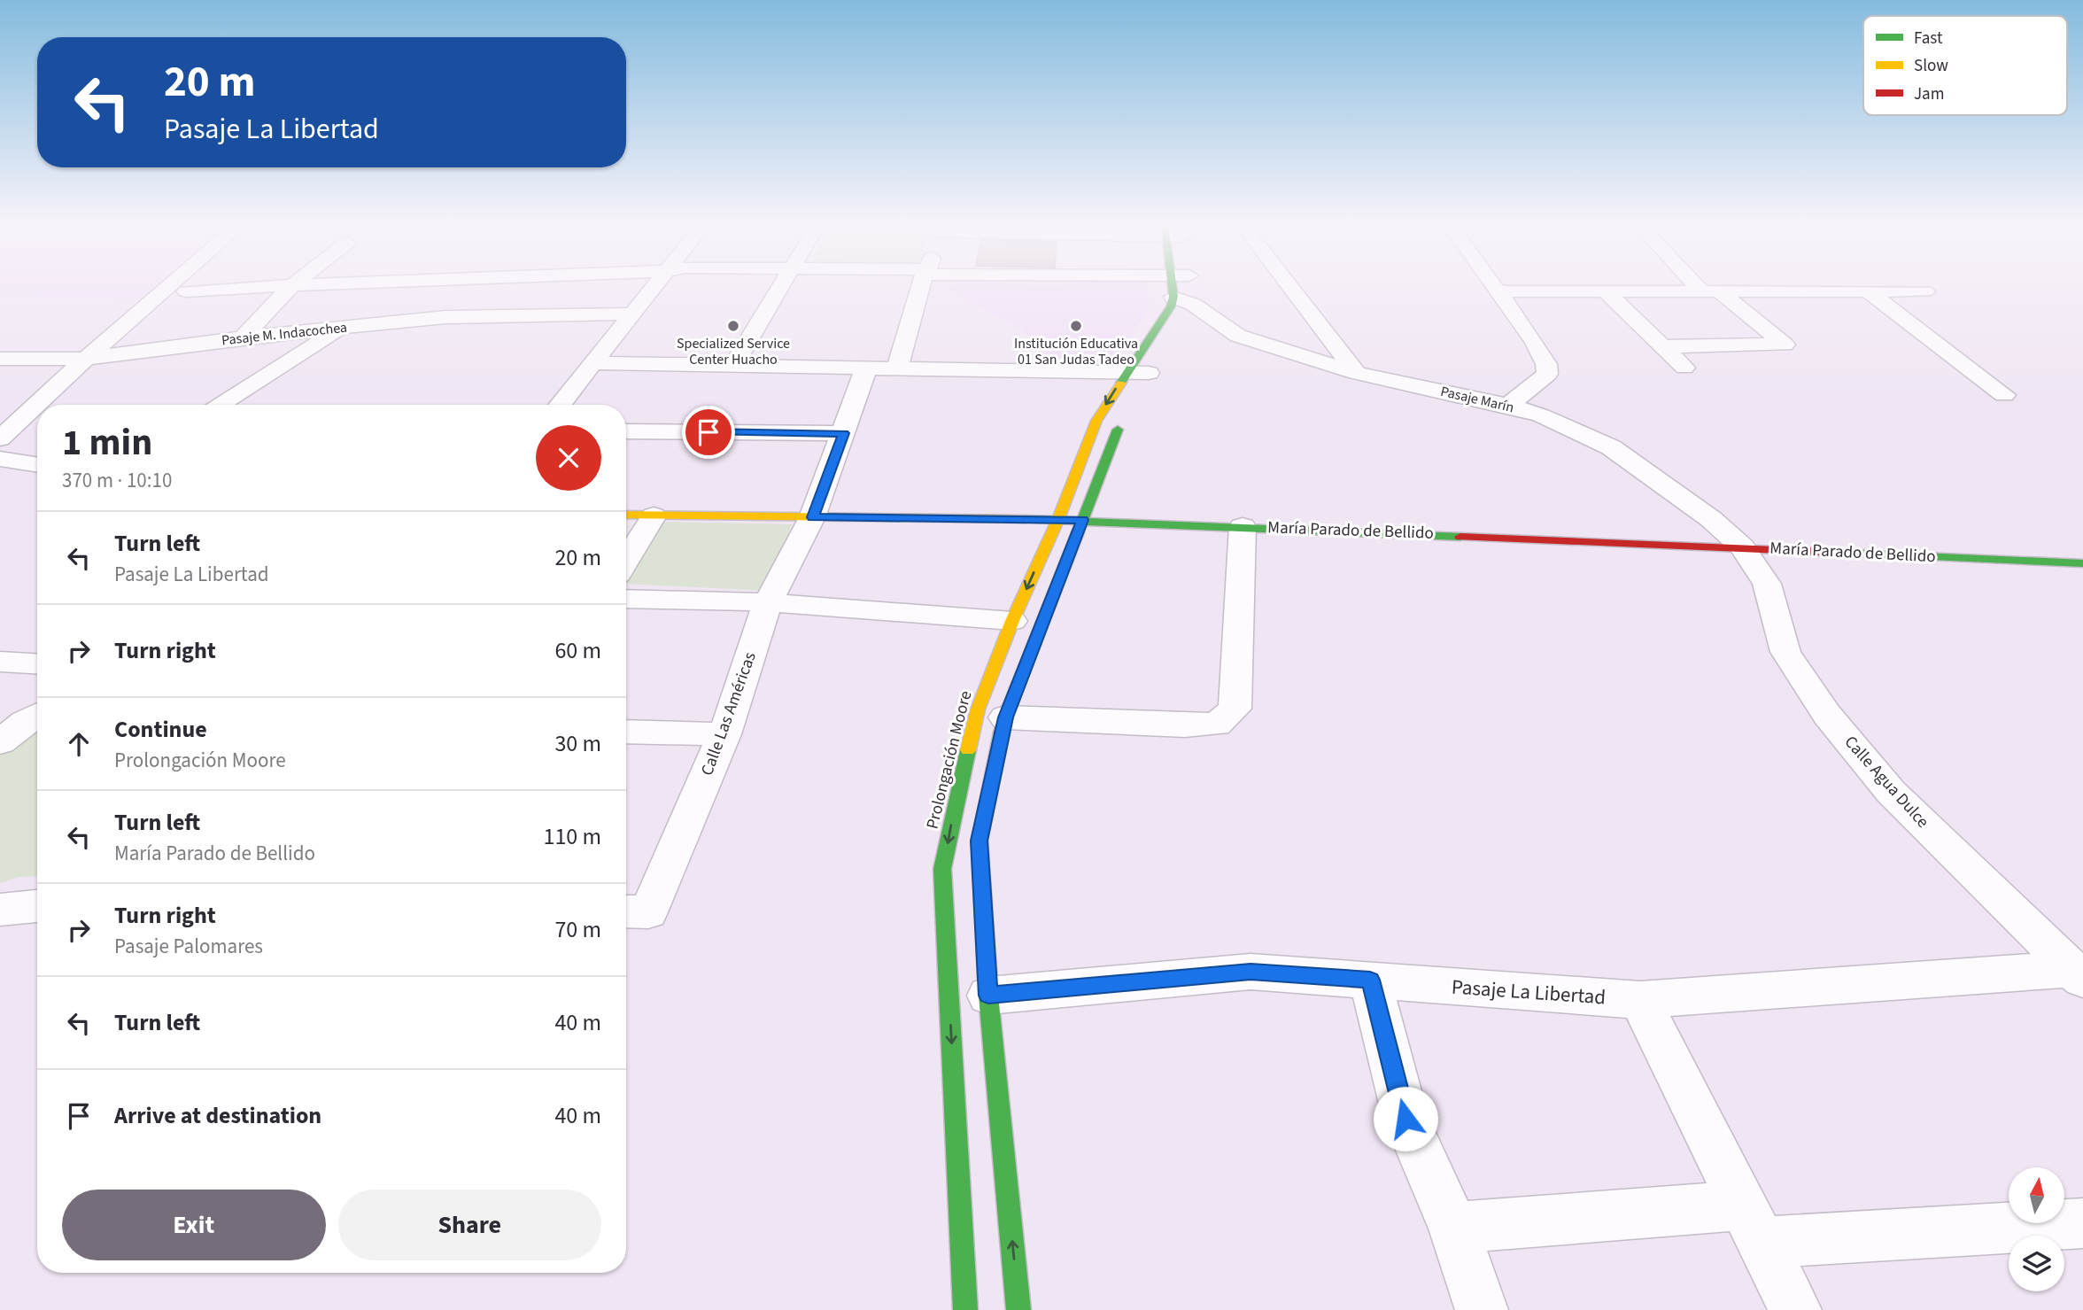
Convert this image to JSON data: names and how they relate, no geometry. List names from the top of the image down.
{
  "streets": {
    "street": [
      "Pasaje M. Indacochea",
      "Pasaje Marín",
      "María Parado de Bellido",
      "Calle Las Américas",
      "Prolongación Moore",
      "Calle Agua Dulce",
      "Pasaje La Libertad"
    ]
  },
  "crossings": [
    ["Pasaje Marín", "María Parado de Bellido"],
    ["Pasaje Marín", "Prolongación Moore"],
    ["Pasaje Marín", "Calle Agua Dulce"],
    ["María Parado de Bellido", "Calle Las Américas"],
    ["María Parado de Bellido", "Prolongación Moore"],
    ["María Parado de Bellido", "Calle Agua Dulce"],
    ["Calle Agua Dulce", "Pasaje La Libertad"]
  ],
  "places": ["Specialized Service Center Huacho", "Institución Educativa 01 San Judas Tadeo"],
  "legend": ["Fast", "Slow", "Jam"],
  "north": "top",
  "page": {
    "turn": ["20 m", "Pasaje La Libertad"],
    "heading": ["1 min", "370 m · 10:10"],
    "list": [
      {
        "name": "Turn left",
        "note": "Pasaje La Libertad",
        "value": "20 m"
      },
      {
        "name": "Turn right",
        "value": "60 m"
      },
      {
        "name": "Continue",
        "note": "Prolongación Moore",
        "value": "30 m"
      },
      {
        "name": "Turn left",
        "note": "María Parado de Bellido",
        "value": "110 m"
      },
      {
        "name": "Turn right",
        "note": "Pasaje Palomares",
        "value": "70 m"
      },
      {
        "name": "Turn left",
        "value": "40 m"
      },
      {
        "name": "Arrive at destination",
        "value": "40 m"
      }
    ],
    "buttons": ["Exit", "Share"]
  }
}
